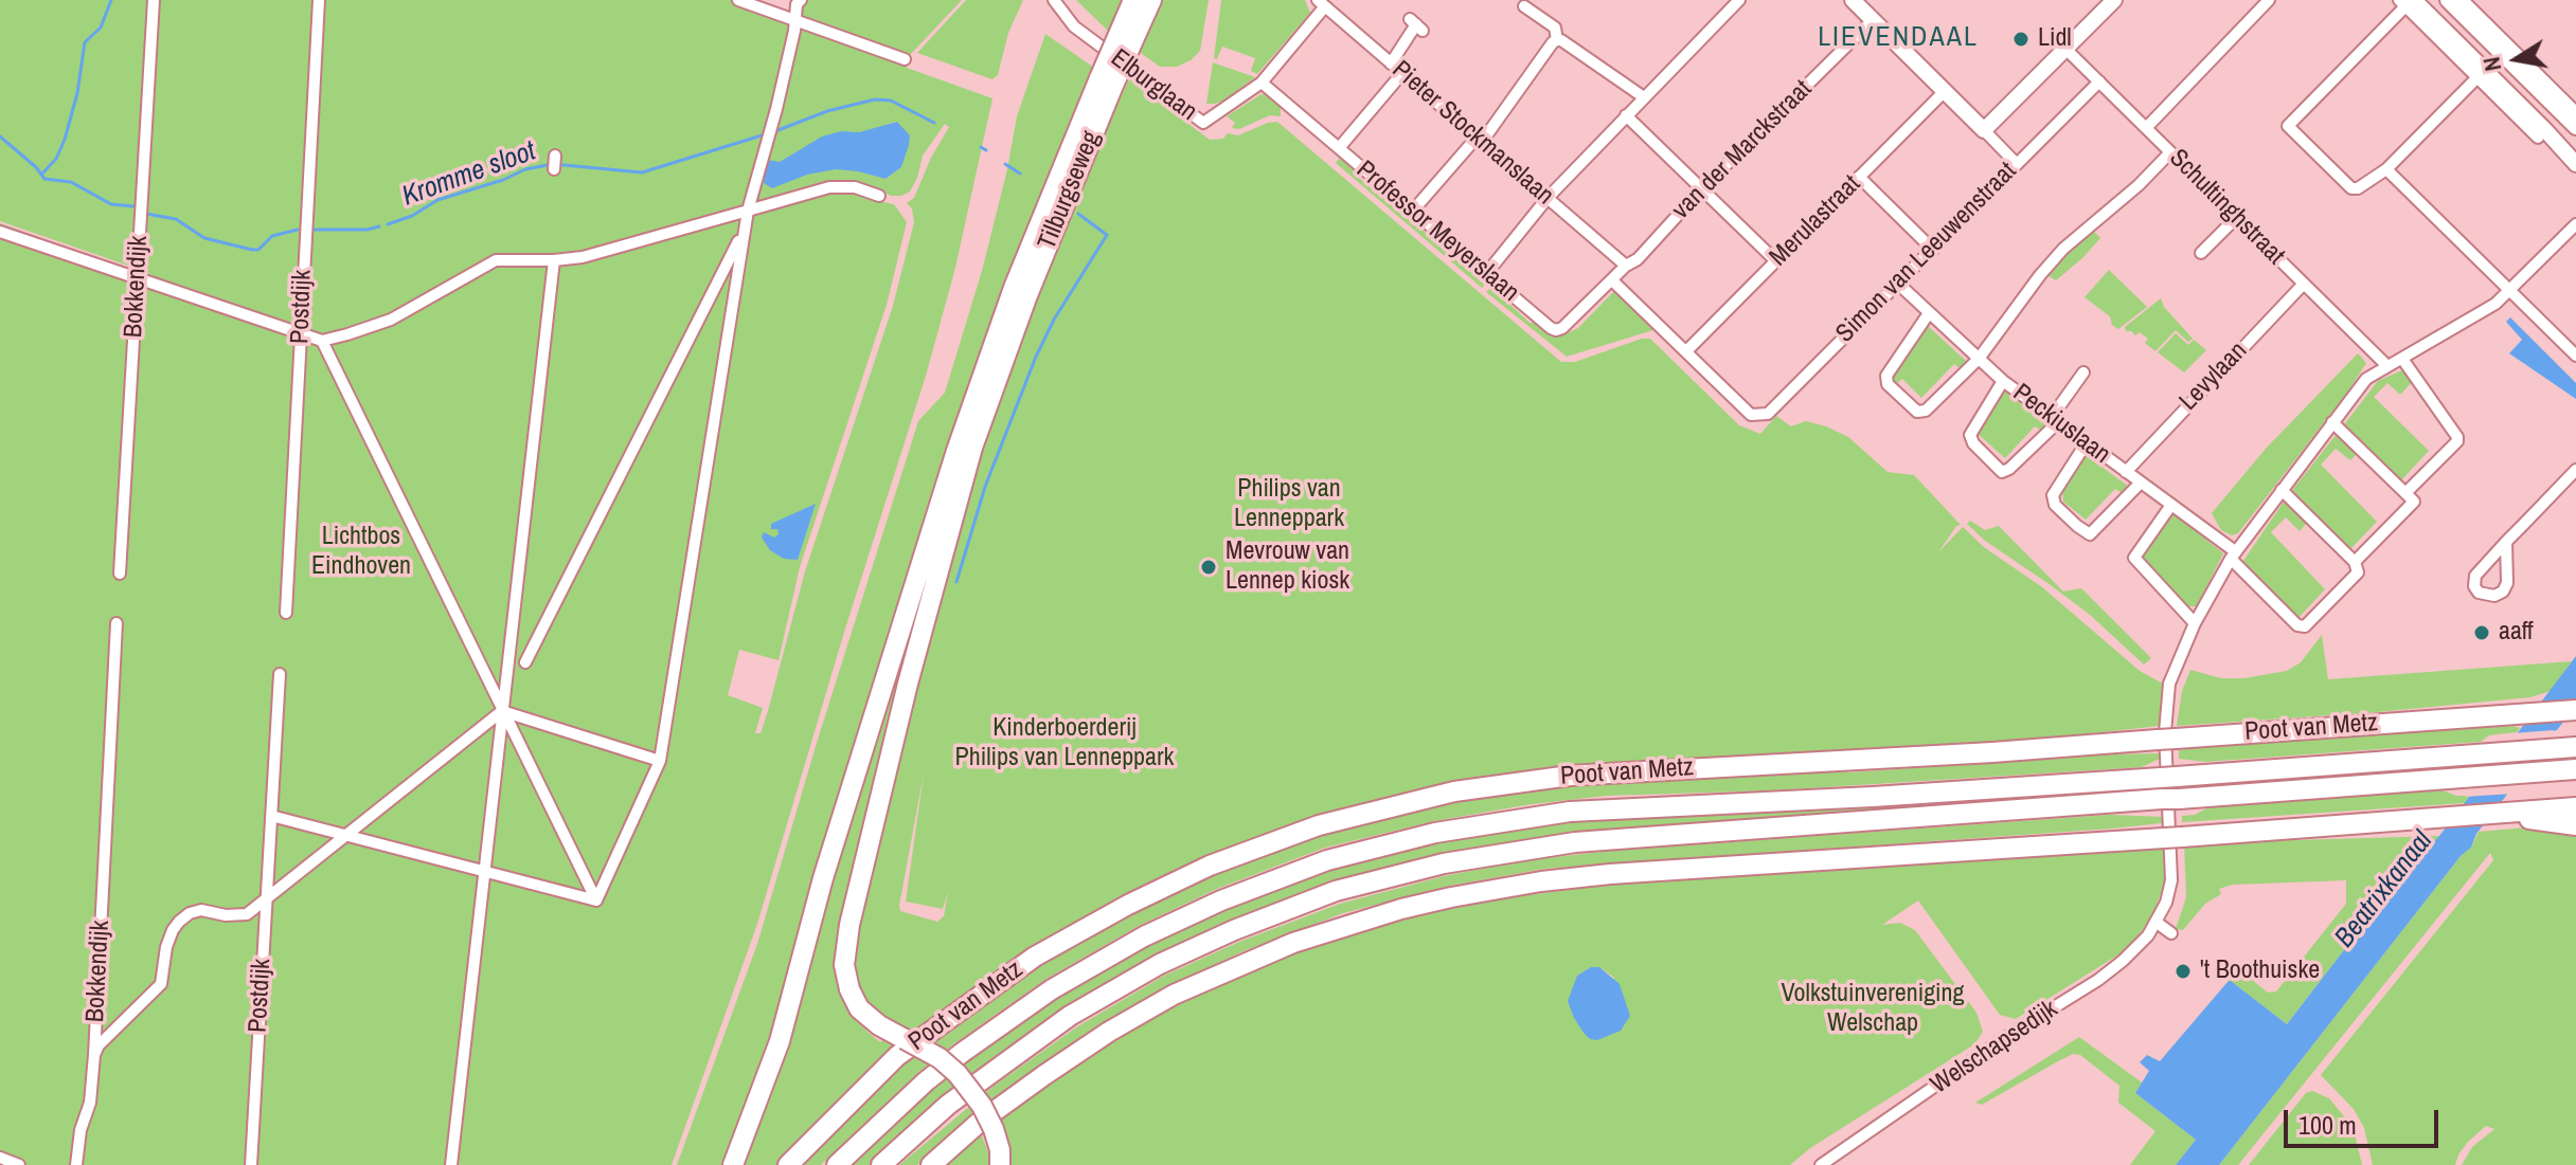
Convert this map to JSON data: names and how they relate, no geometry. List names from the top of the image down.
{
  "streets": {
    "highway": ["Tilburgseweg", "Poot van Metz"],
    "street": [
      "Elburglaan",
      "Pieter Stockmanslaan",
      "van der Marckstraat",
      "Schultinghstraat",
      "Merulastraat",
      "Professor Meyerslaan",
      "Simon van Leeuwenstraat",
      "Bokkendijk",
      "Postdijk",
      "Levylaan",
      "Peckiuslaan",
      "Welschapsedijk"
    ]
  },
  "crossings": [
    ["Elburglaan", "Professor Meyerslaan"],
    ["Pieter Stockmanslaan", "van der Marckstraat"],
    ["van der Marckstraat", "Professor Meyerslaan"],
    ["Schultinghstraat", "Simon van Leeuwenstraat"],
    ["Schultinghstraat", "Levylaan"],
    ["Schultinghstraat", "Welschapsedijk"],
    ["Merulastraat", "Simon van Leeuwenstraat"],
    ["Simon van Leeuwenstraat", "Peckiuslaan"],
    ["Levylaan", "Peckiuslaan"],
    ["Peckiuslaan", "Welschapsedijk"]
  ],
  "districts": ["LIEVENDAAL"],
  "water": ["Kromme sloot", "Beatrixkanaal"],
  "parks": [
    "Philips van Lenneppark",
    "Lichtbos Eindhoven",
    "Kinderboerderij Philips van Lenneppark",
    "Volkstuinvereniging Welschap"
  ],
  "places": [
    "Lidl",
    "Mevrouw van Lennep kiosk",
    "aaff",
    "'t Boothuiske"
  ],
  "scale_bar": "100 m",
  "north": "left"
}
